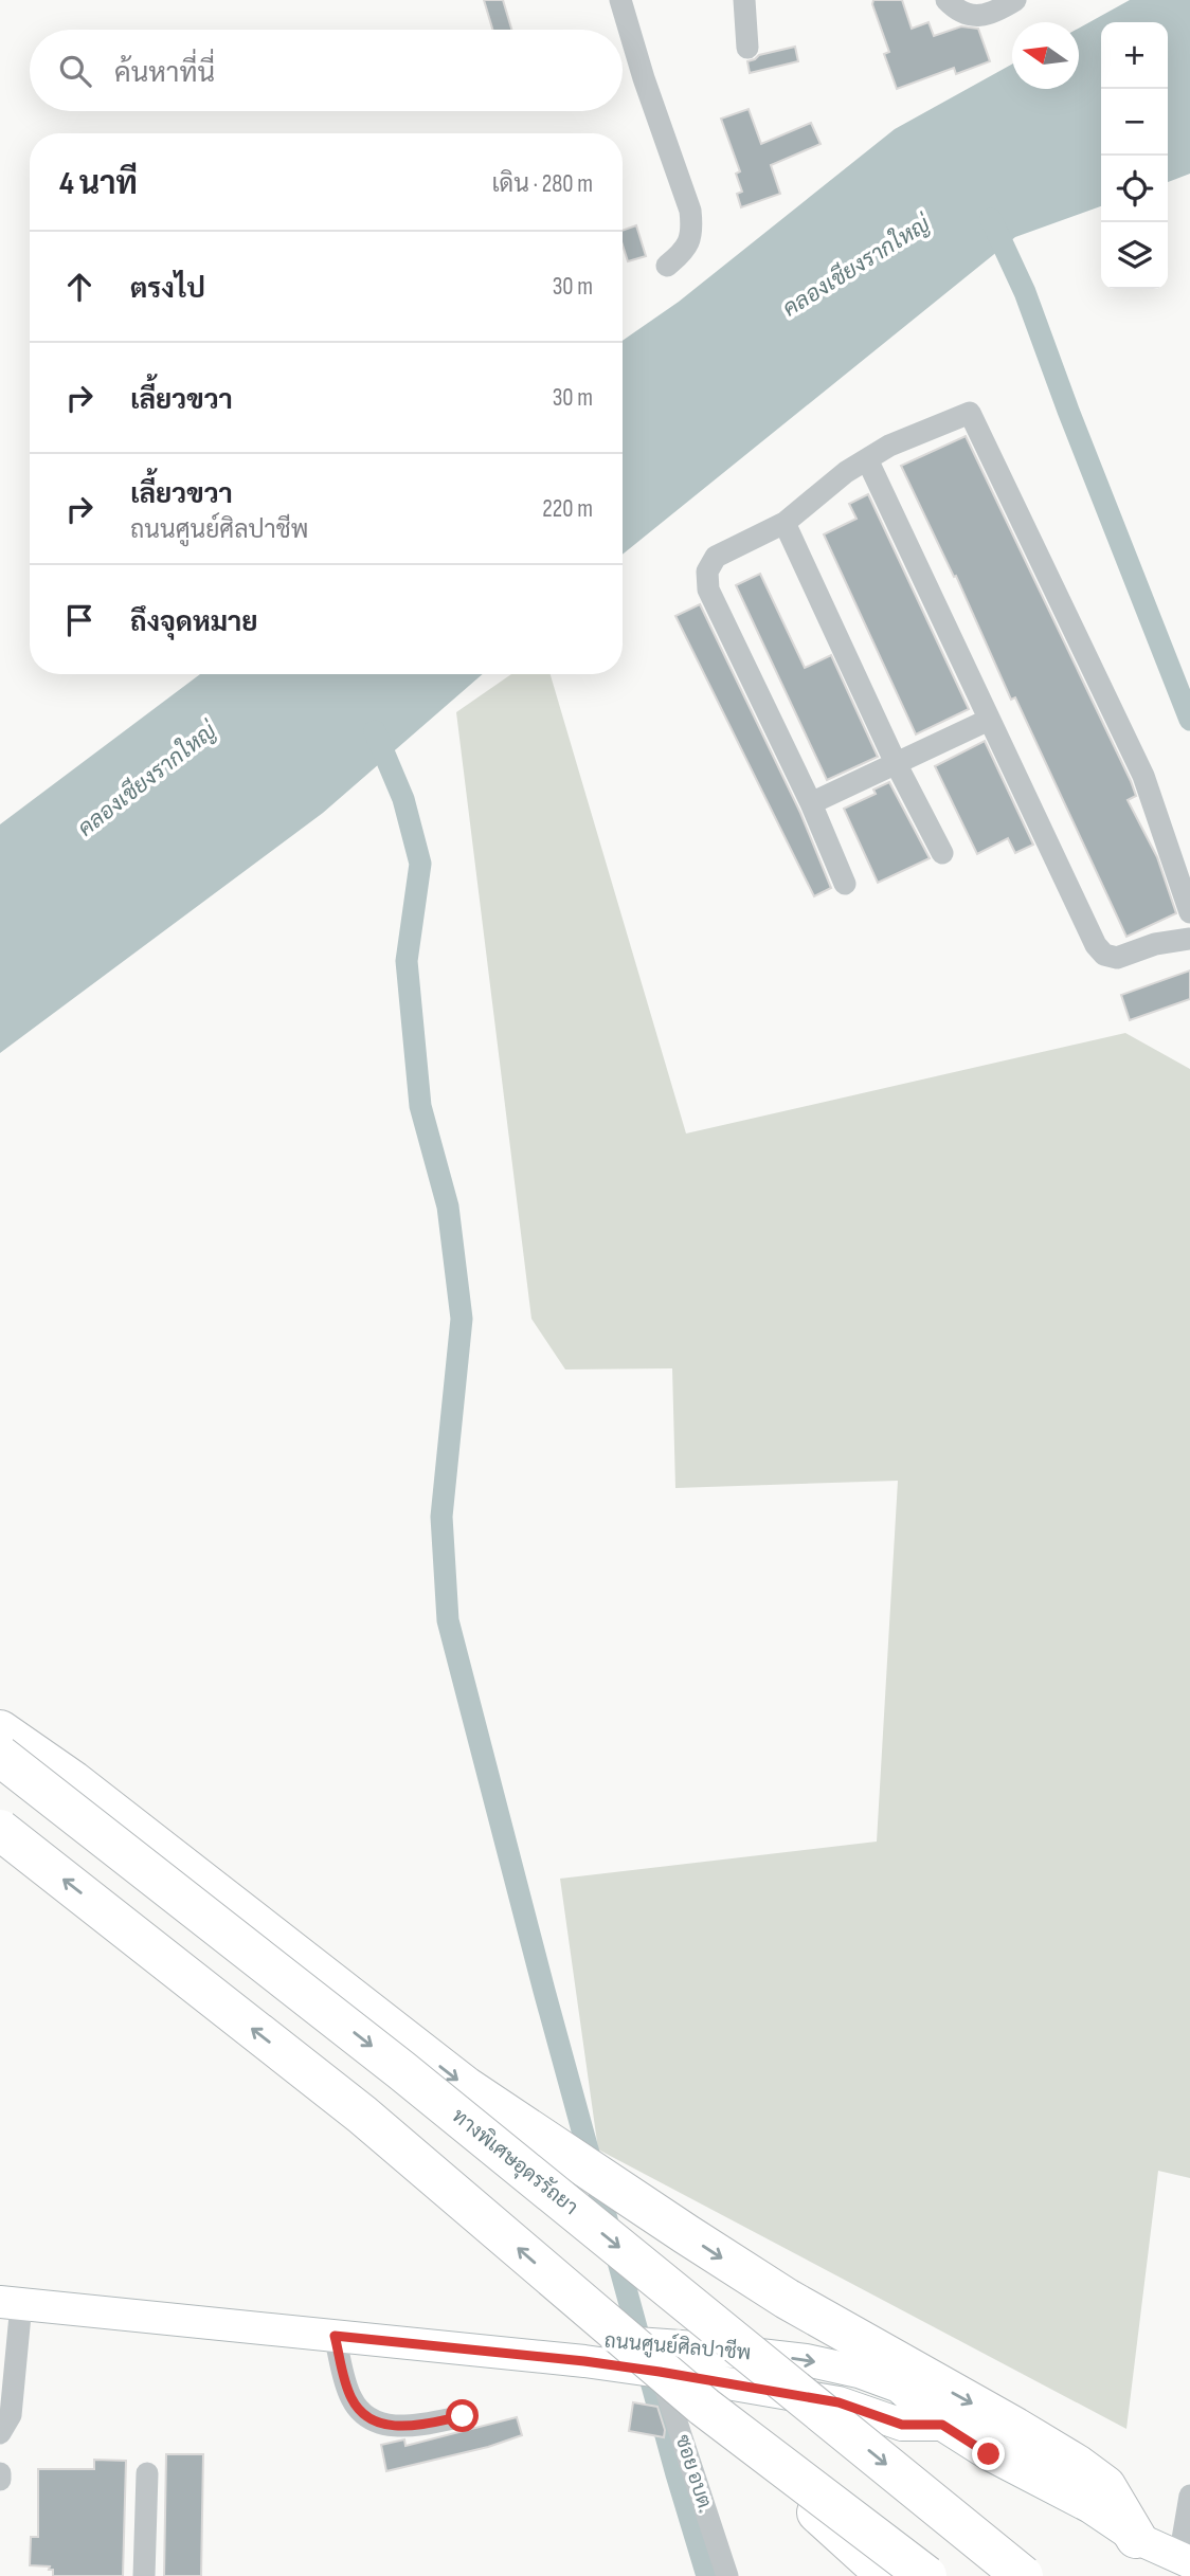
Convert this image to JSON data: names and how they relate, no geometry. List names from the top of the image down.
{
  "streets": {
    "highway": ["ทางพิเศษอุดรรัถยา"],
    "main road": ["ถนนศูนย์ศิลปาชีพ"],
    "street": ["ซอย อบต."]
  },
  "crossings": [
    ["ถนนศูนย์ศิลปาชีพ", "ซอย อบต."]
  ],
  "water": ["คลองเชียงรากใหญ่"],
  "north": "left",
  "page": {
    "map_buttons": ["+", "−"],
    "search": "ค้นหาที่นี่",
    "heading": ["4 นาที", "เดิน · 280 m"],
    "list": [
      ["ตรงไป", "30 m"],
      ["เลี้ยวขวา", "30 m"],
      ["เลี้ยวขวา", "ถนนศูนย์ศิลปาชีพ", "220 m"],
      "ถึงจุดหมาย"
    ]
  }
}
